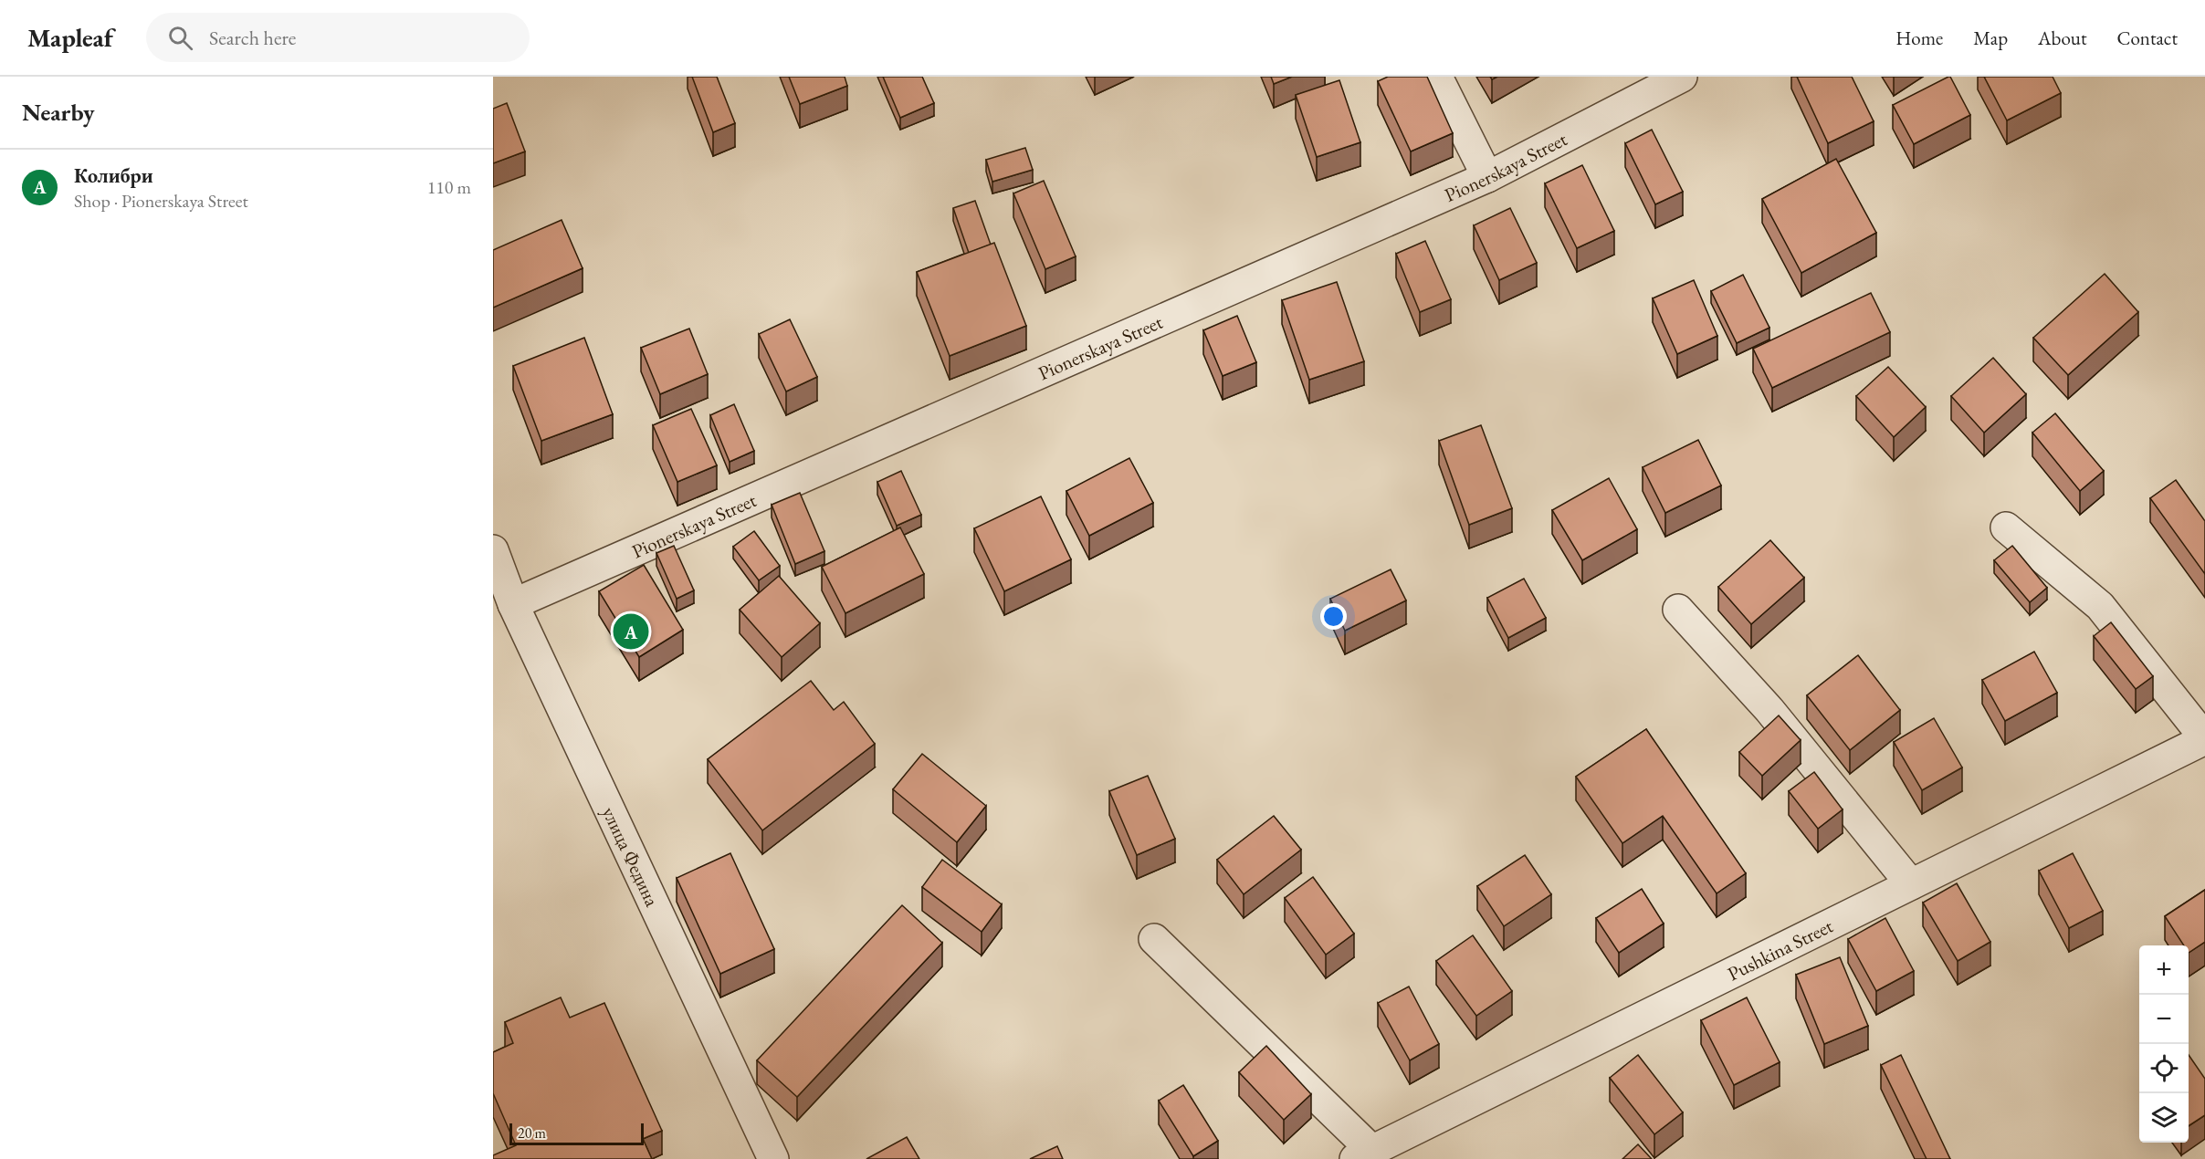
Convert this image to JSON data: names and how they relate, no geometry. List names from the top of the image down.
{
  "streets": {
    "street": ["Pionerskaya Street", "улица Федина", "Pushkina Street"]
  },
  "crossings": [
    ["Pionerskaya Street", "улица Федина"]
  ],
  "scale_bar": "20 m",
  "page": {
    "header": "Mapleaf",
    "search": "Search here",
    "nav": [
      "Home",
      "Map",
      "About",
      "Contact"
    ],
    "heading": "Nearby",
    "list": [
      {
        "mark": "A",
        "name": "Колибри",
        "note": "Shop · Pionerskaya Street",
        "value": "110 m"
      }
    ],
    "pins": "A",
    "map_buttons": ["+", "−"],
    "scale": "20 m"
  }
}
